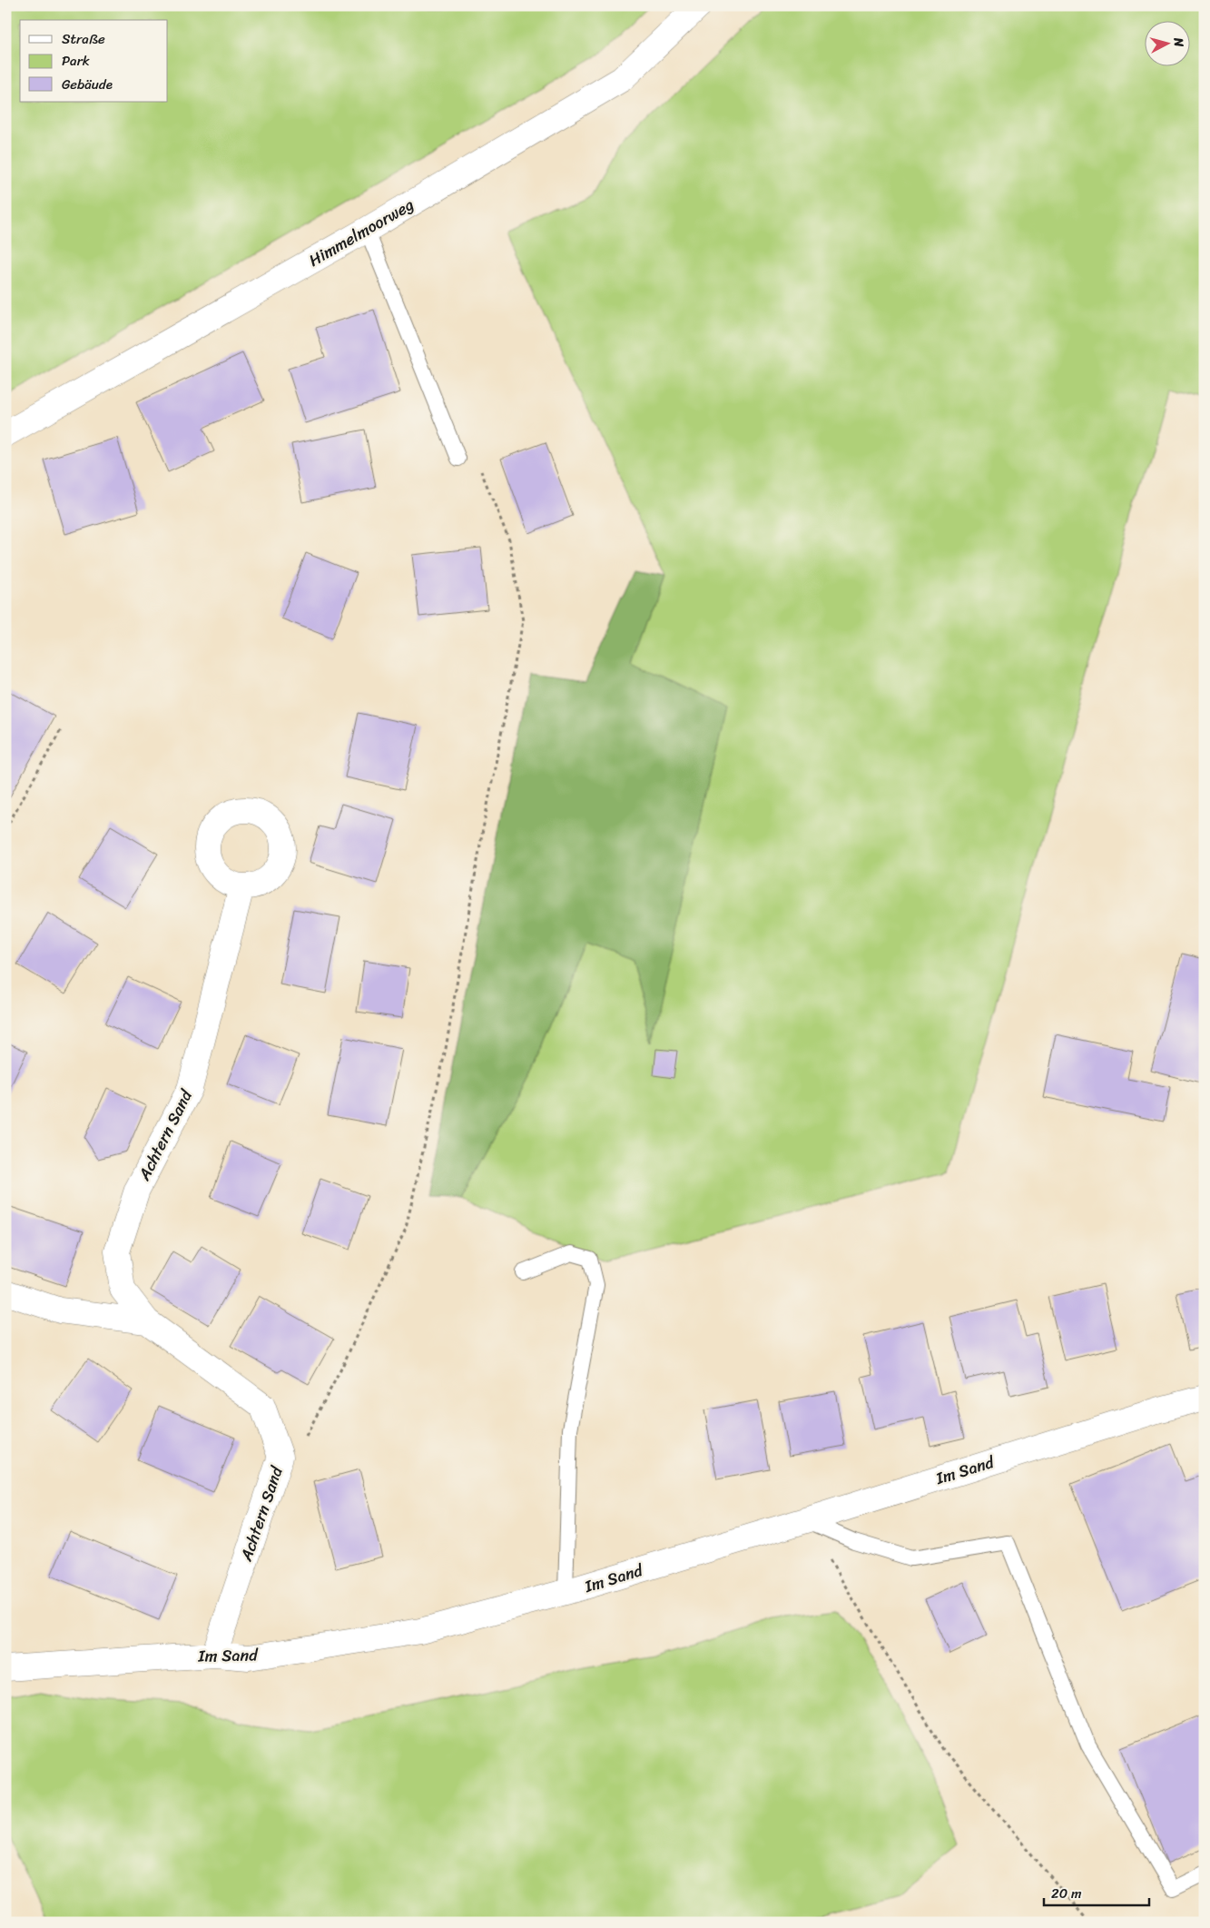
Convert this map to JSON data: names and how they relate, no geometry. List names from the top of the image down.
{
  "streets": {
    "street": ["Himmelmoorweg", "Achtern Sand", "Im Sand"]
  },
  "crossings": [
    ["Achtern Sand", "Im Sand"]
  ],
  "legend": ["Straße", "Park", "Gebäude"],
  "scale_bar": "20 m",
  "north": "right"
}
